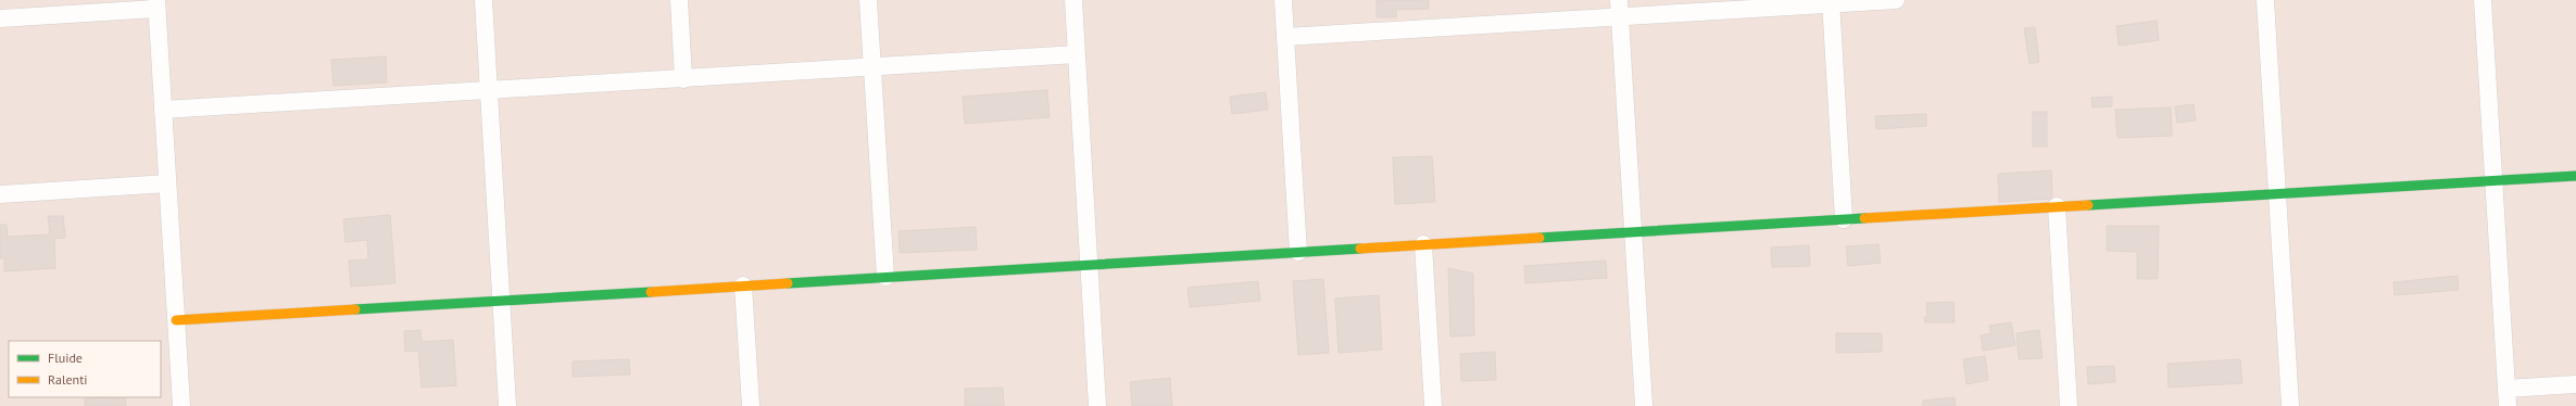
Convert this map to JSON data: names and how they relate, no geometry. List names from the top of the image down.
{
  "legend": ["Fluide", "Ralenti"]
}
